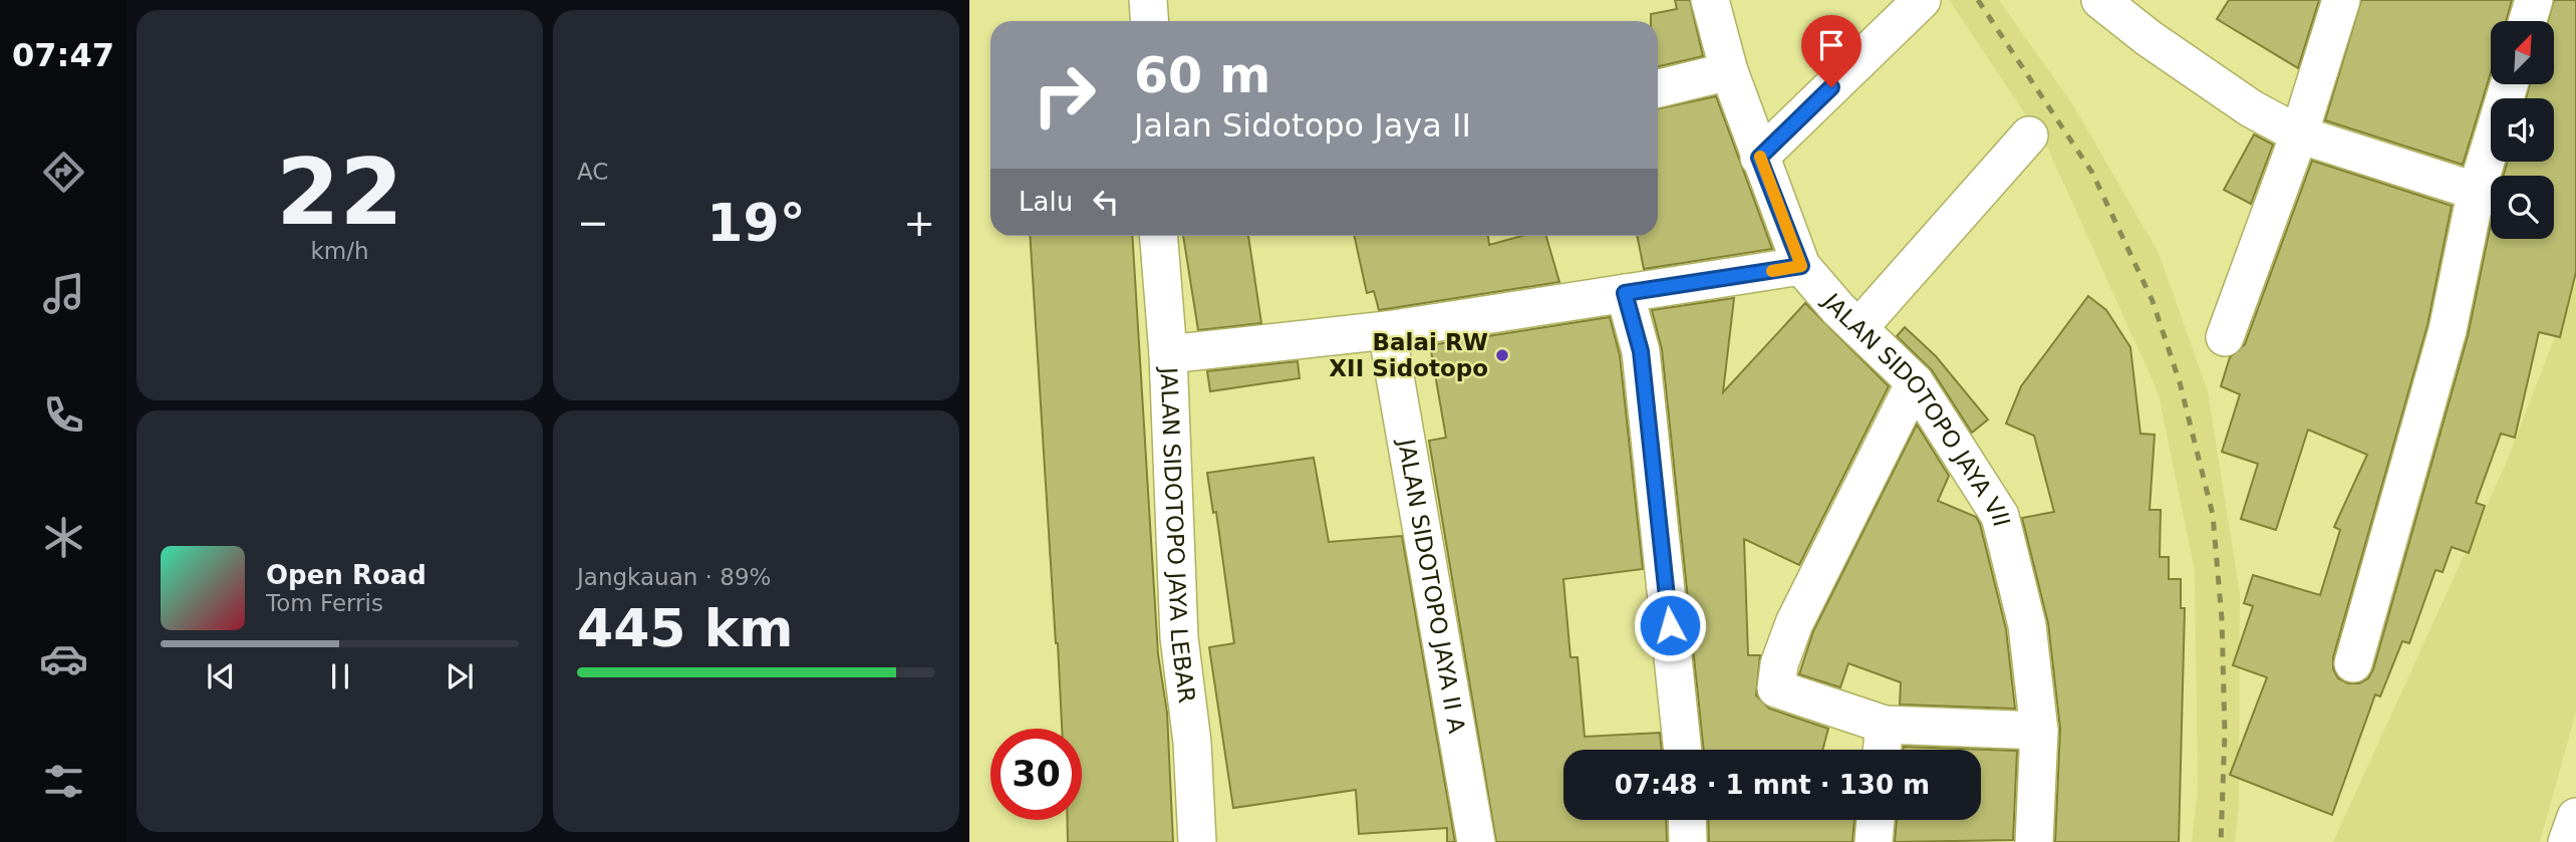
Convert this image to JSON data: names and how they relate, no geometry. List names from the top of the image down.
{
  "streets": {
    "street": ["JALAN SIDOTOPO JAYA VII", "JALAN SIDOTOPO JAYA LEBAR", "JALAN SIDOTOPO JAYA II A"]
  },
  "places": ["Balai RW XII Sidotopo"],
  "north": "top right",
  "page": {
    "tabs": "07:47",
    "tile": [
      ["22", "km/h"],
      "AC",
      ["Jangkauan · 89%", "445 km"]
    ],
    "turn": ["60 m", "Jalan Sidotopo Jaya II"],
    "then": "Lalu",
    "heat": ["−", "19°", "+"],
    "song": ["Open Road", "Tom Ferris"],
    "limit": "30",
    "trip": "07:48 · 1 mnt · 130 m"
  }
}
